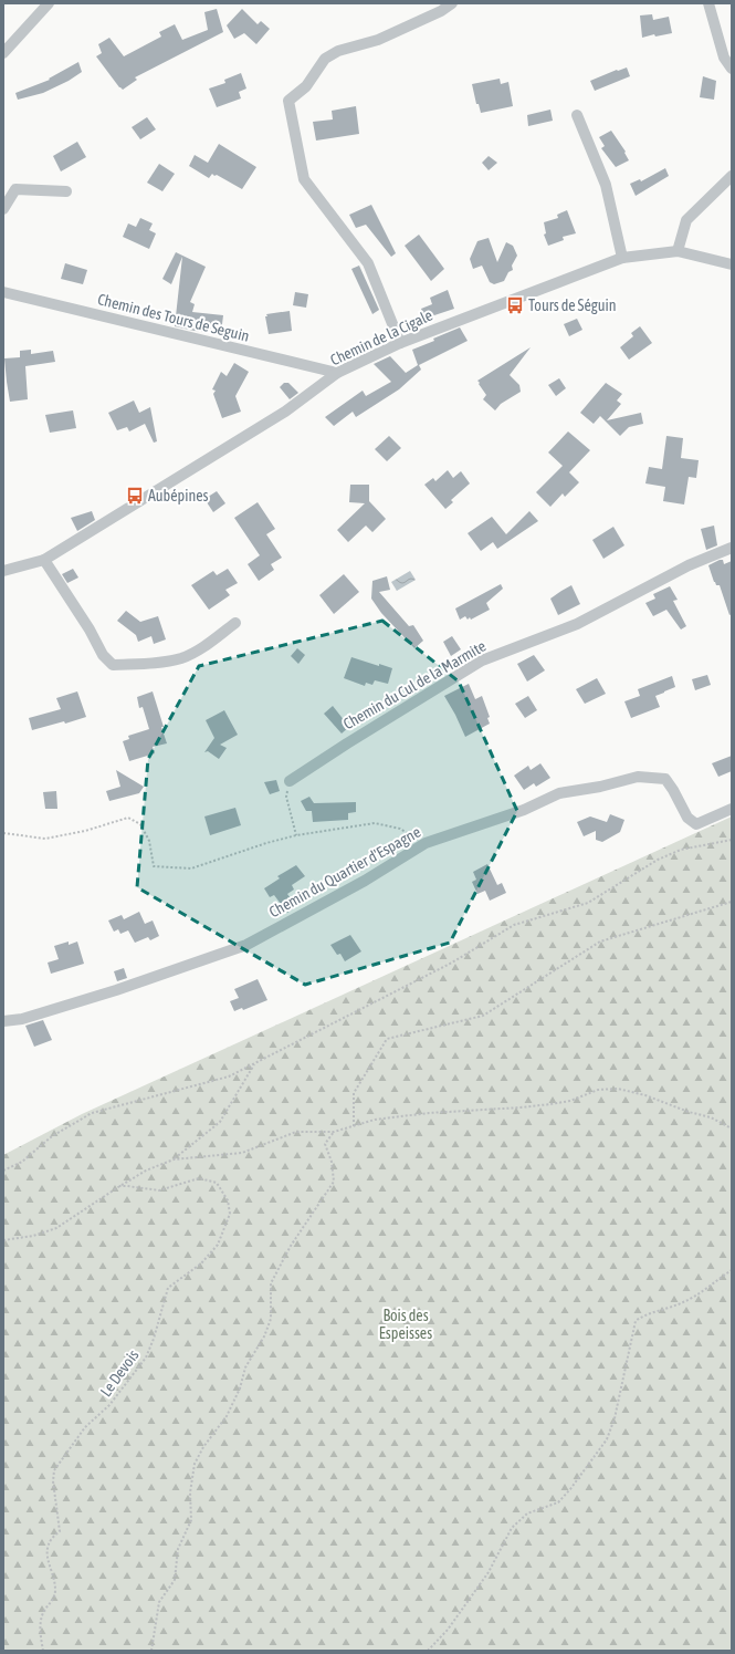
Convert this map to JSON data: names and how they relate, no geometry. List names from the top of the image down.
{
  "streets": {
    "street": [
      "Chemin des Tours de Seguin",
      "Chemin de la Cigale",
      "Chemin du Cul de la Marmite",
      "Chemin du Quartier d'Espagne"
    ],
    "path": ["Le Devois"]
  },
  "crossings": [
    ["Chemin des Tours de Seguin", "Chemin de la Cigale"]
  ],
  "parks": ["Bois des Espeisses"],
  "places": {
    "bus stop": ["Tours de Séguin", "Aubépines"]
  }
}
